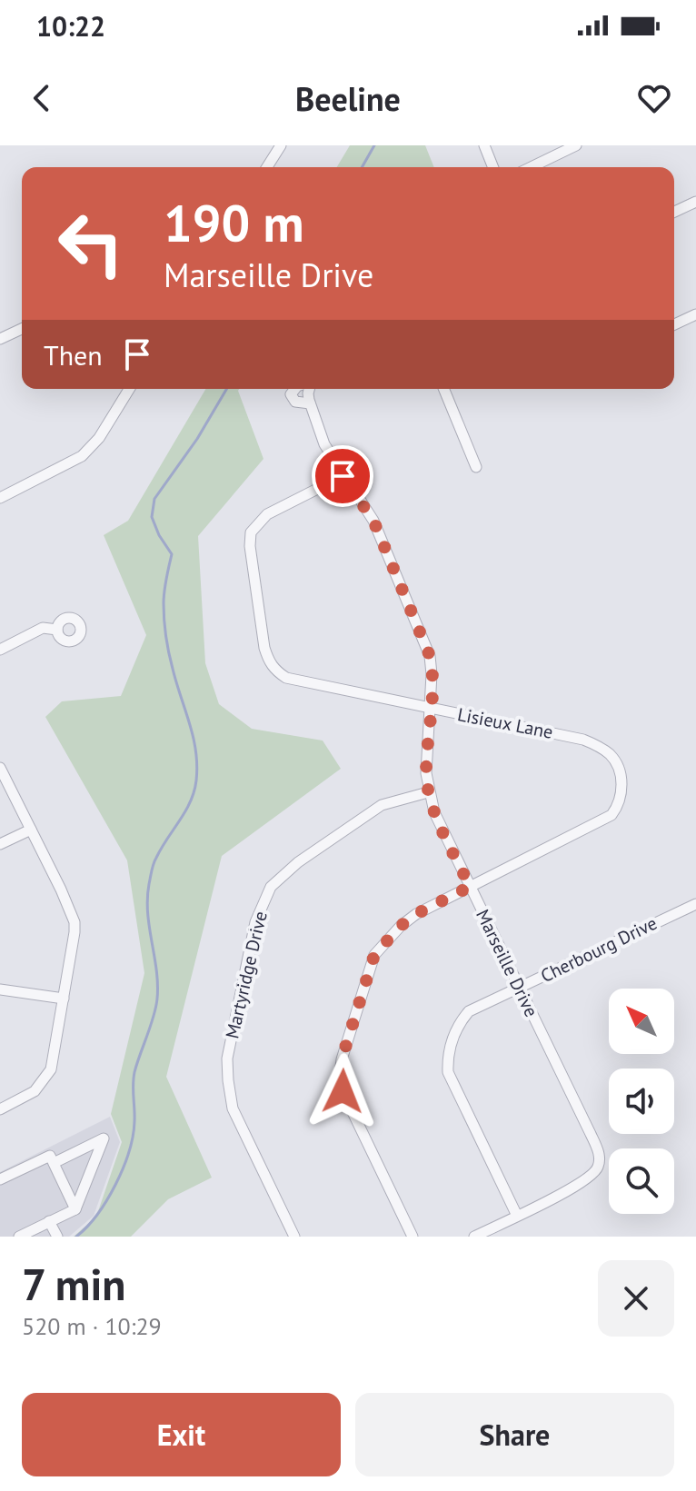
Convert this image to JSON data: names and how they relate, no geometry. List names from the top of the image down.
{
  "streets": {
    "street": [
      "Lisieux Lane",
      "Cherbourg Drive",
      "Marseille Drive",
      "Martyridge Drive"
    ]
  },
  "crossings": [
    ["Lisieux Lane", "Marseille Drive"],
    ["Cherbourg Drive", "Marseille Drive"],
    ["Marseille Drive", "Martyridge Drive"]
  ],
  "north": "top left",
  "page": {
    "status": "10:22",
    "header": "Beeline",
    "turn": ["190 m", "Marseille Drive"],
    "then": "Then",
    "heading": ["7 min", "520 m · 10:29"],
    "buttons": ["Exit", "Share"]
  }
}
